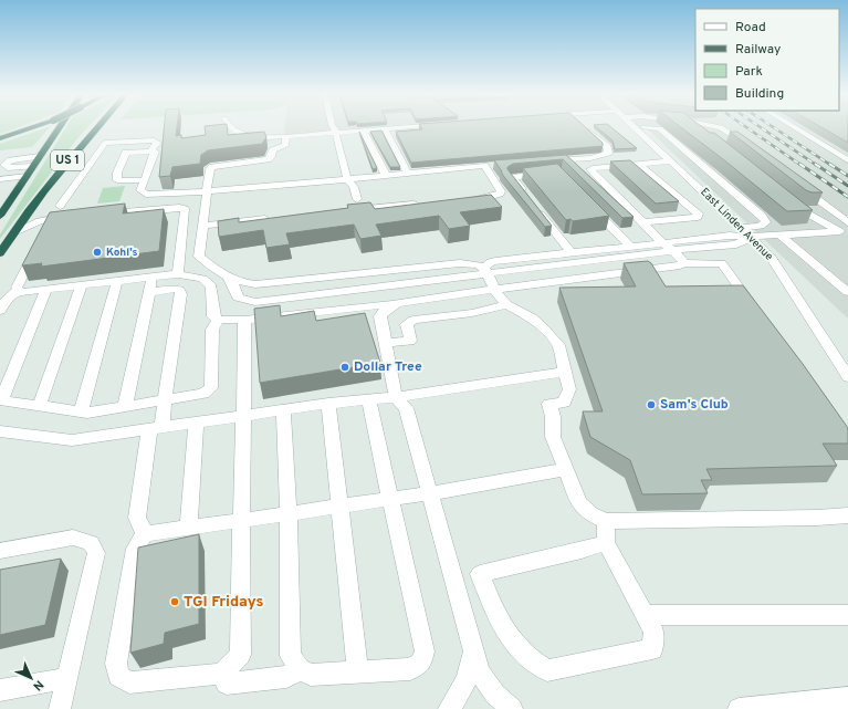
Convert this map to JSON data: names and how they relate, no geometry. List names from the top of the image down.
{
  "streets": {
    "highway": ["US 1"],
    "street": ["East Linden Avenue"]
  },
  "places": [
    "Kohl's",
    "Dollar Tree",
    "Sam's Club",
    "TGI Fridays"
  ],
  "legend": [
    "Road",
    "Railway",
    "Park",
    "Building"
  ],
  "north": "bottom right"
}
